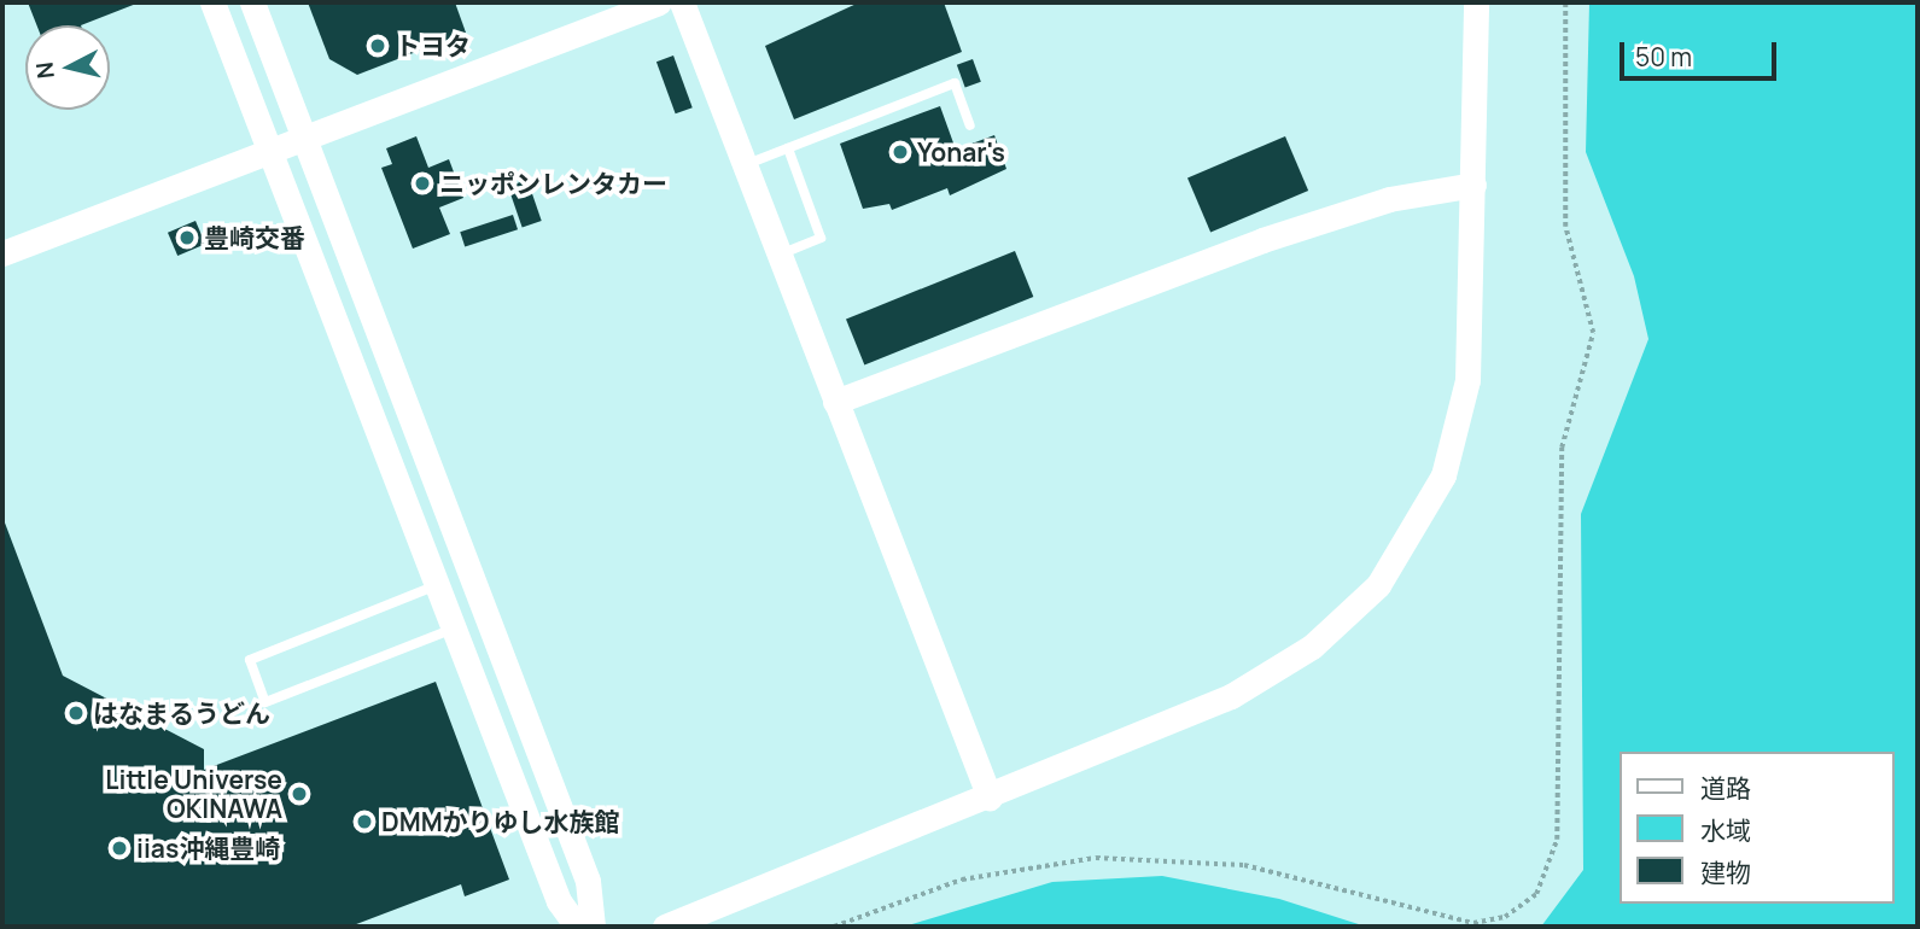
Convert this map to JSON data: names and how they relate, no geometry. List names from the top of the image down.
{
  "places": [
    "トヨタ",
    "Yonar's",
    "ニッポンレンタカー",
    "豊崎交番",
    "はなまるうどん",
    "Little Universe OKINAWA",
    "DMMかりゆし水族館",
    "iias沖縄豊崎"
  ],
  "legend": ["道路", "水域", "建物"],
  "scale_bar": "50 m",
  "north": "left"
}
